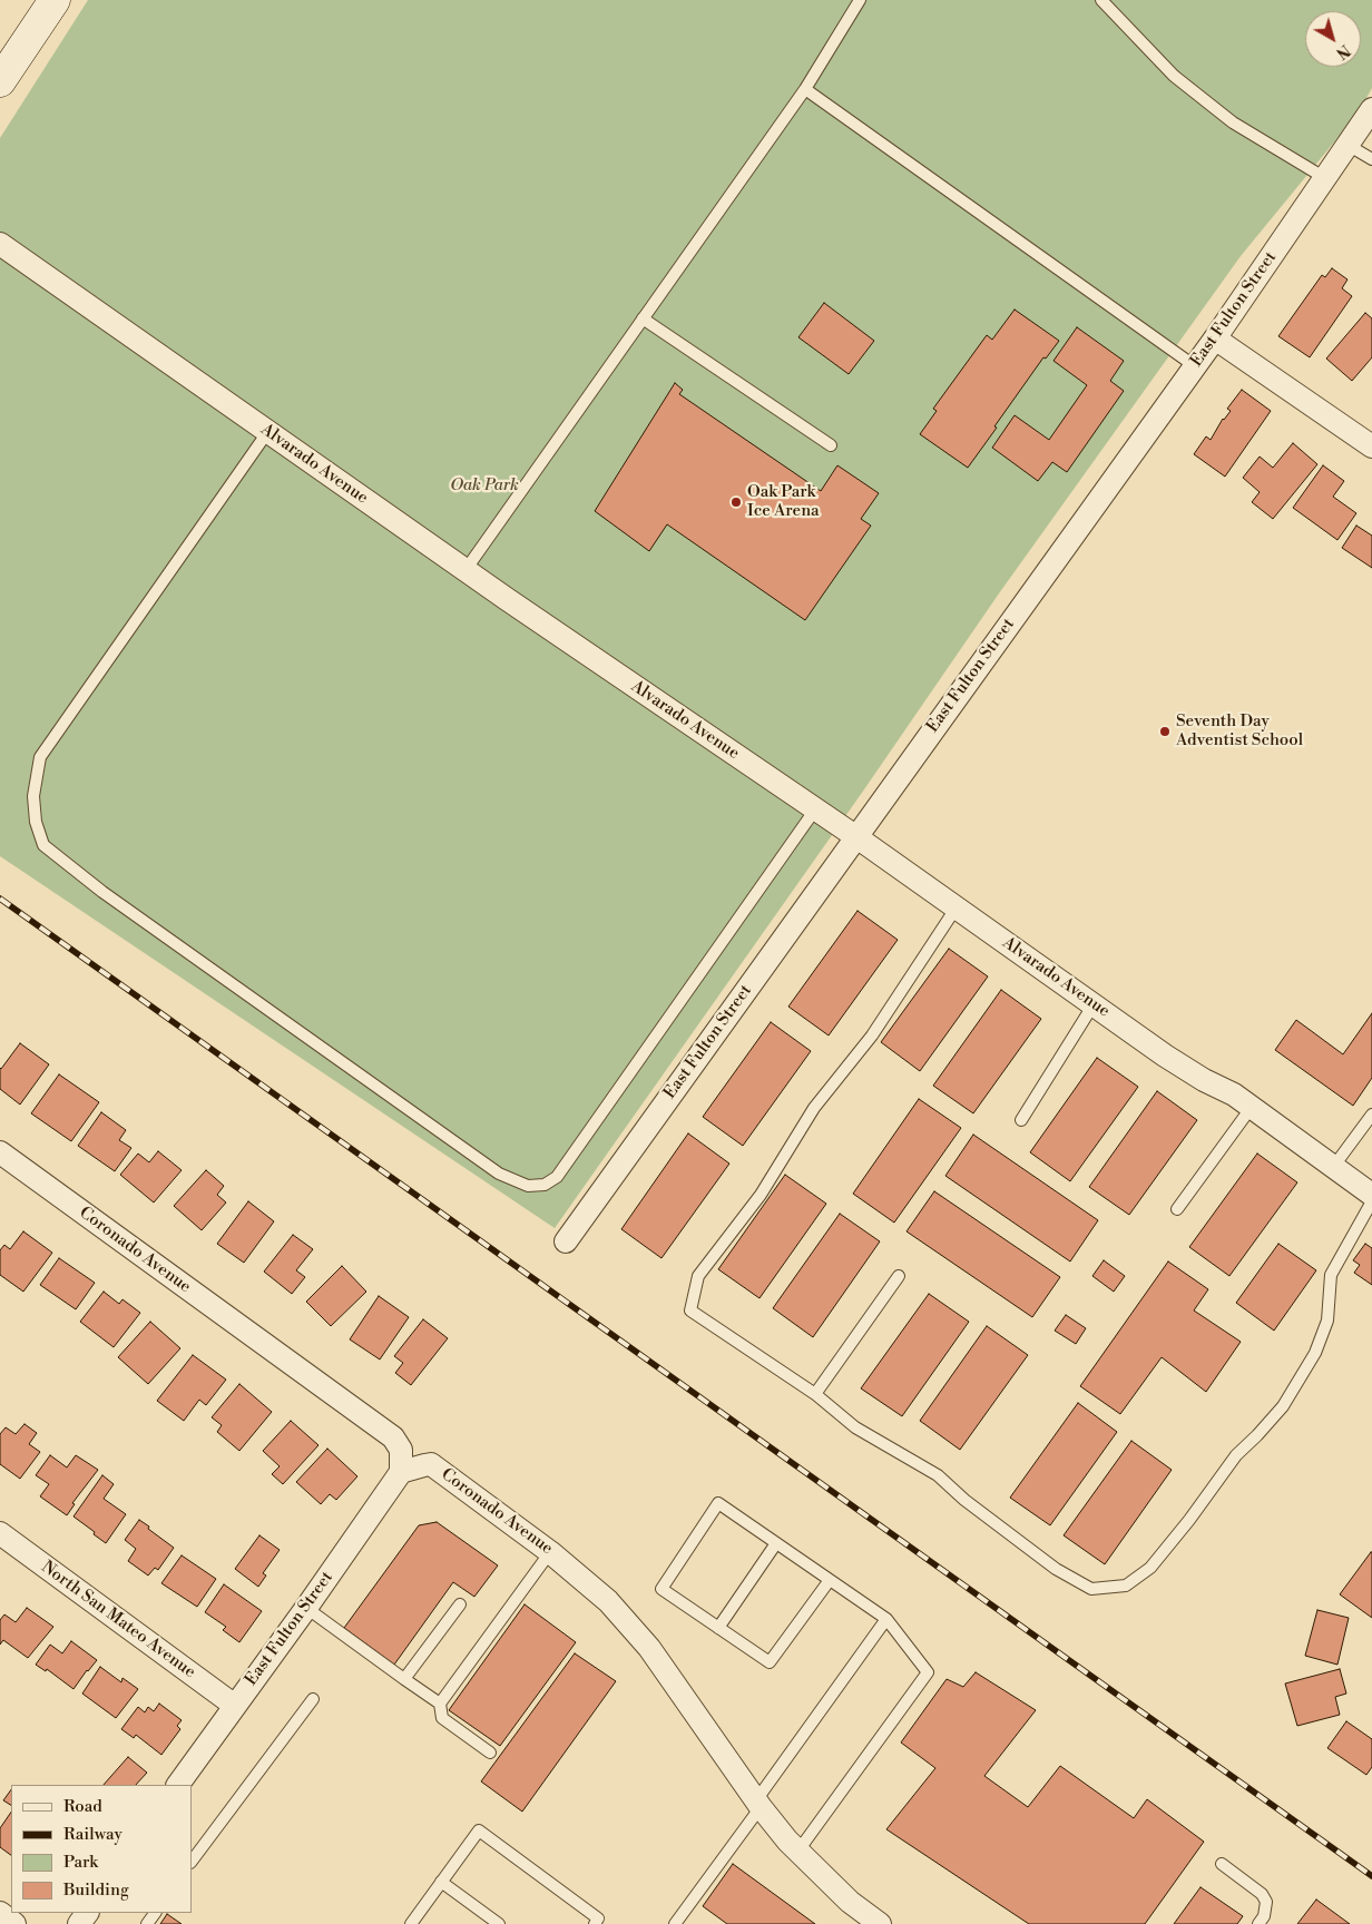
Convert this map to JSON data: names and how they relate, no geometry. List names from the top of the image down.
{
  "streets": {
    "street": [
      "East Fulton Street",
      "Alvarado Avenue",
      "Coronado Avenue",
      "North San Mateo Avenue"
    ]
  },
  "crossings": [
    ["East Fulton Street", "Alvarado Avenue"],
    ["East Fulton Street", "Coronado Avenue"],
    ["East Fulton Street", "North San Mateo Avenue"]
  ],
  "parks": ["Oak Park"],
  "places": ["Oak Park Ice Arena", "Seventh Day Adventist School"],
  "legend": [
    "Road",
    "Railway",
    "Park",
    "Building"
  ],
  "north": "bottom right"
}
